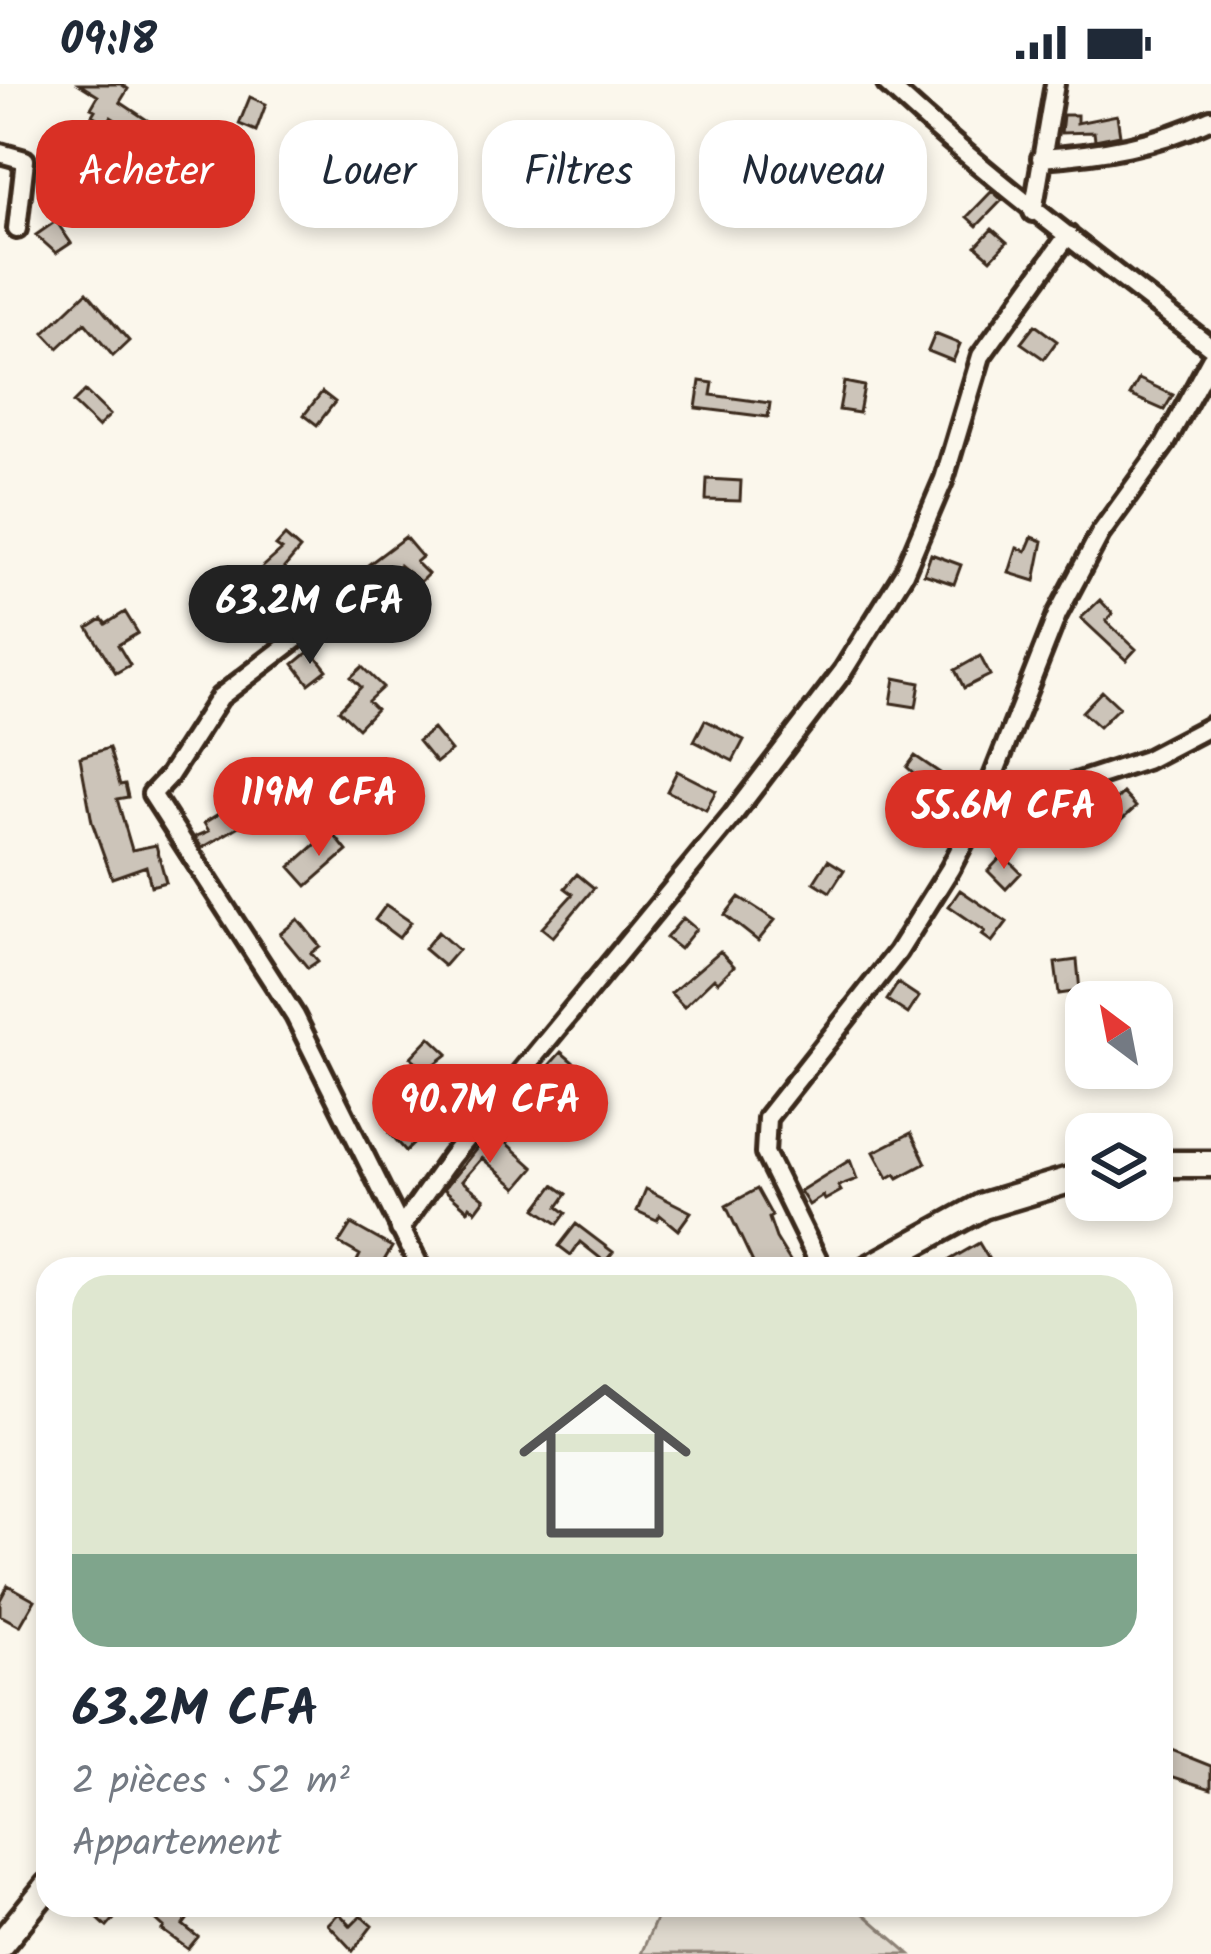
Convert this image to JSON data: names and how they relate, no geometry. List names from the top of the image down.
{
  "north": "top left",
  "page": {
    "status": "09:18",
    "chip": [
      "Acheter",
      "Louer",
      "Filtres",
      "Nouveau"
    ],
    "price": [
      "63.2M CFA",
      "119M CFA",
      "55.6M CFA",
      "90.7M CFA"
    ],
    "list": [
      {
        "name": "63.2M CFA",
        "note": "2 pièces · 52 m² · Appartement"
      }
    ]
  }
}
